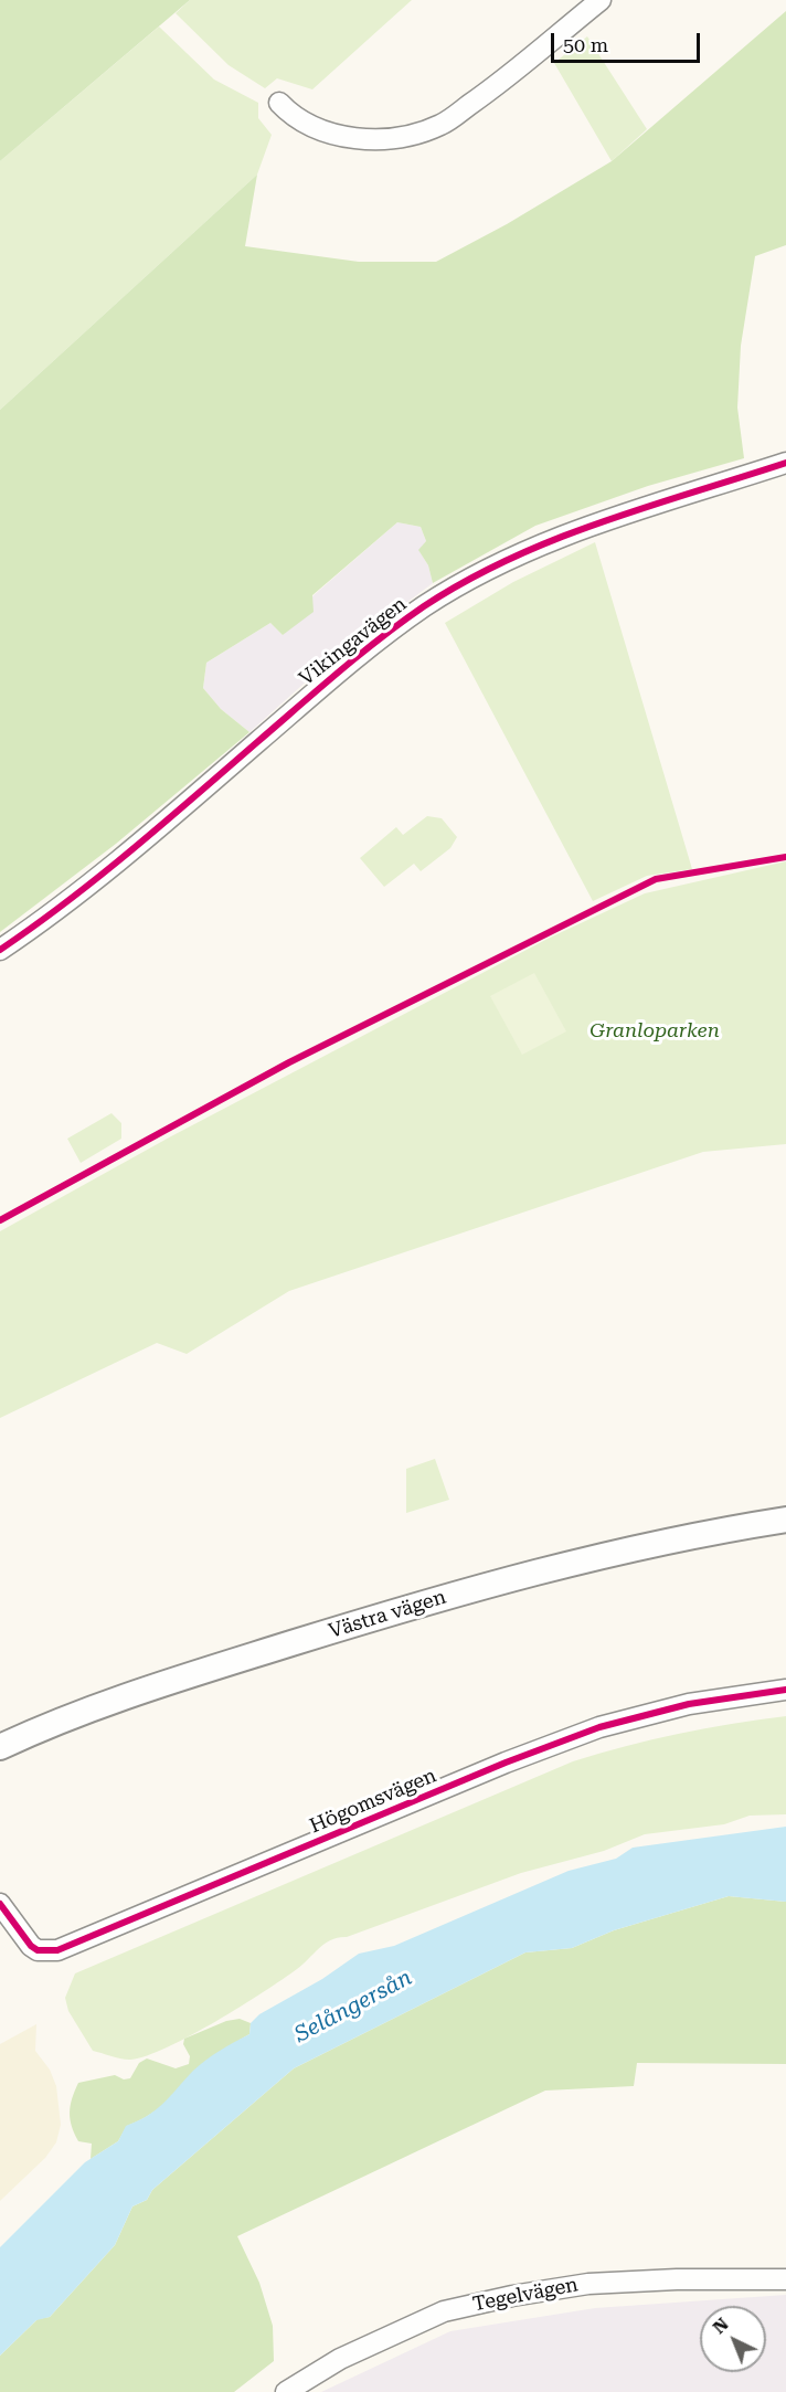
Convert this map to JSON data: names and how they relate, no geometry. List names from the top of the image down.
{
  "streets": {
    "street": [
      "Vikingavägen",
      "Västra vägen",
      "Högomsvägen",
      "Tegelvägen"
    ]
  },
  "water": ["Selångersån"],
  "parks": ["Granloparken"],
  "scale_bar": "50 m",
  "north": "top left"
}
